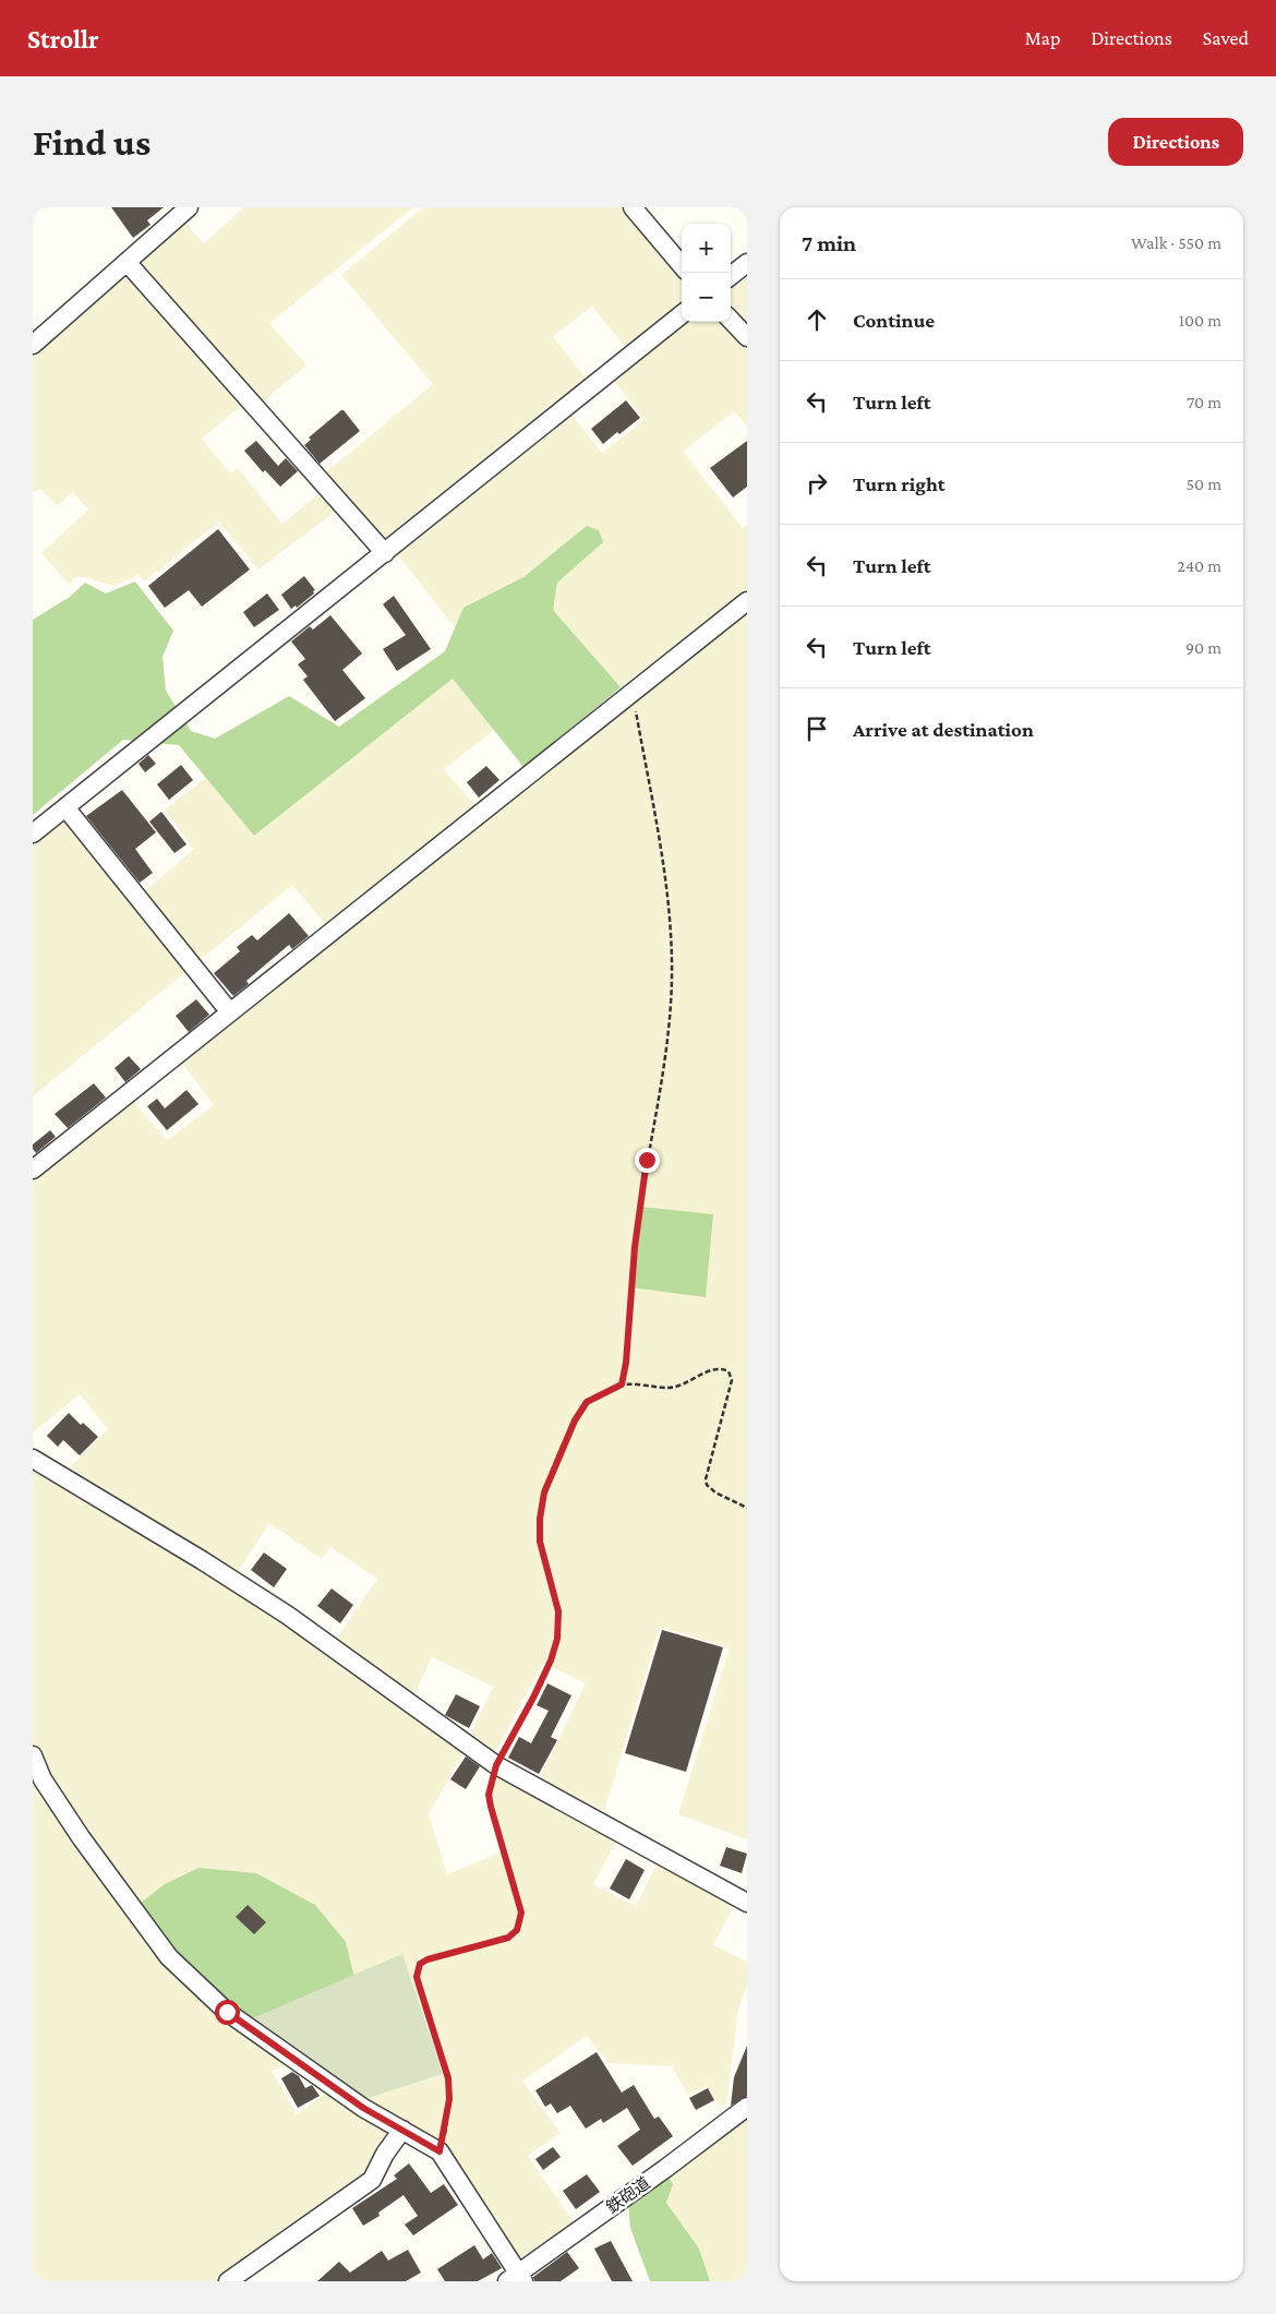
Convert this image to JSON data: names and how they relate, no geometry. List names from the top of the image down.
{
  "streets": {
    "street": ["鉄砲道"]
  },
  "page": {
    "header": "Strollr",
    "nav": ["Map", "Directions", "Saved"],
    "buttons": "Directions",
    "title": "Find us",
    "heading": ["7 min", "Walk · 550 m"],
    "map_buttons": ["+", "−"],
    "list": [
      ["Continue", "100 m"],
      ["Turn left", "70 m"],
      ["Turn right", "50 m"],
      ["Turn left", "240 m"],
      ["Turn left", "90 m"],
      "Arrive at destination"
    ]
  }
}
